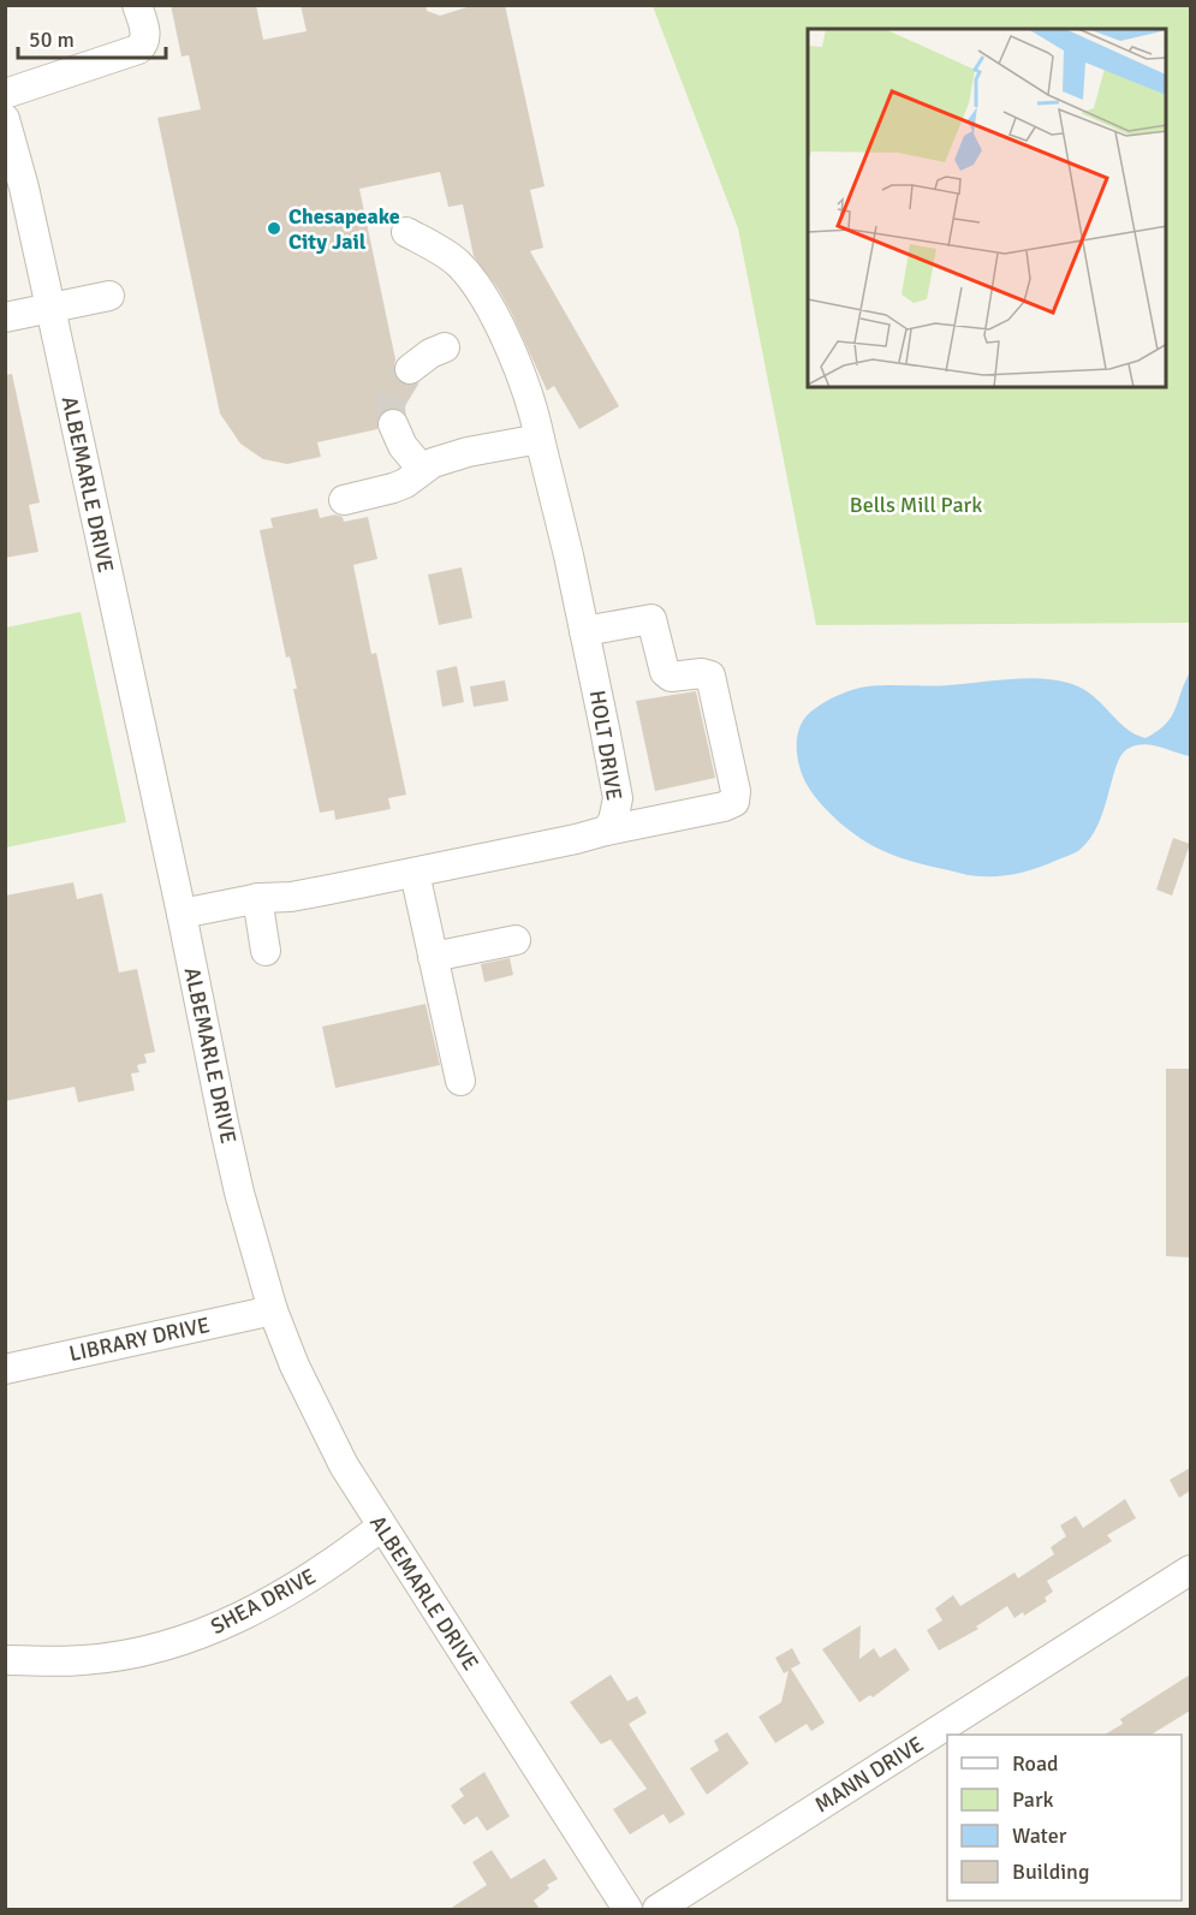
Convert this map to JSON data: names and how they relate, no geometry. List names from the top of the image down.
{
  "streets": {
    "street": [
      "ALBEMARLE DRIVE",
      "HOLT DRIVE",
      "LIBRARY DRIVE",
      "SHEA DRIVE",
      "MANN DRIVE"
    ]
  },
  "crossings": [
    ["ALBEMARLE DRIVE", "HOLT DRIVE"],
    ["ALBEMARLE DRIVE", "LIBRARY DRIVE"],
    ["ALBEMARLE DRIVE", "SHEA DRIVE"]
  ],
  "parks": ["Bells Mill Park"],
  "places": ["Chesapeake City Jail"],
  "legend": [
    "Road",
    "Park",
    "Water",
    "Building"
  ],
  "scale_bar": "50 m"
}
